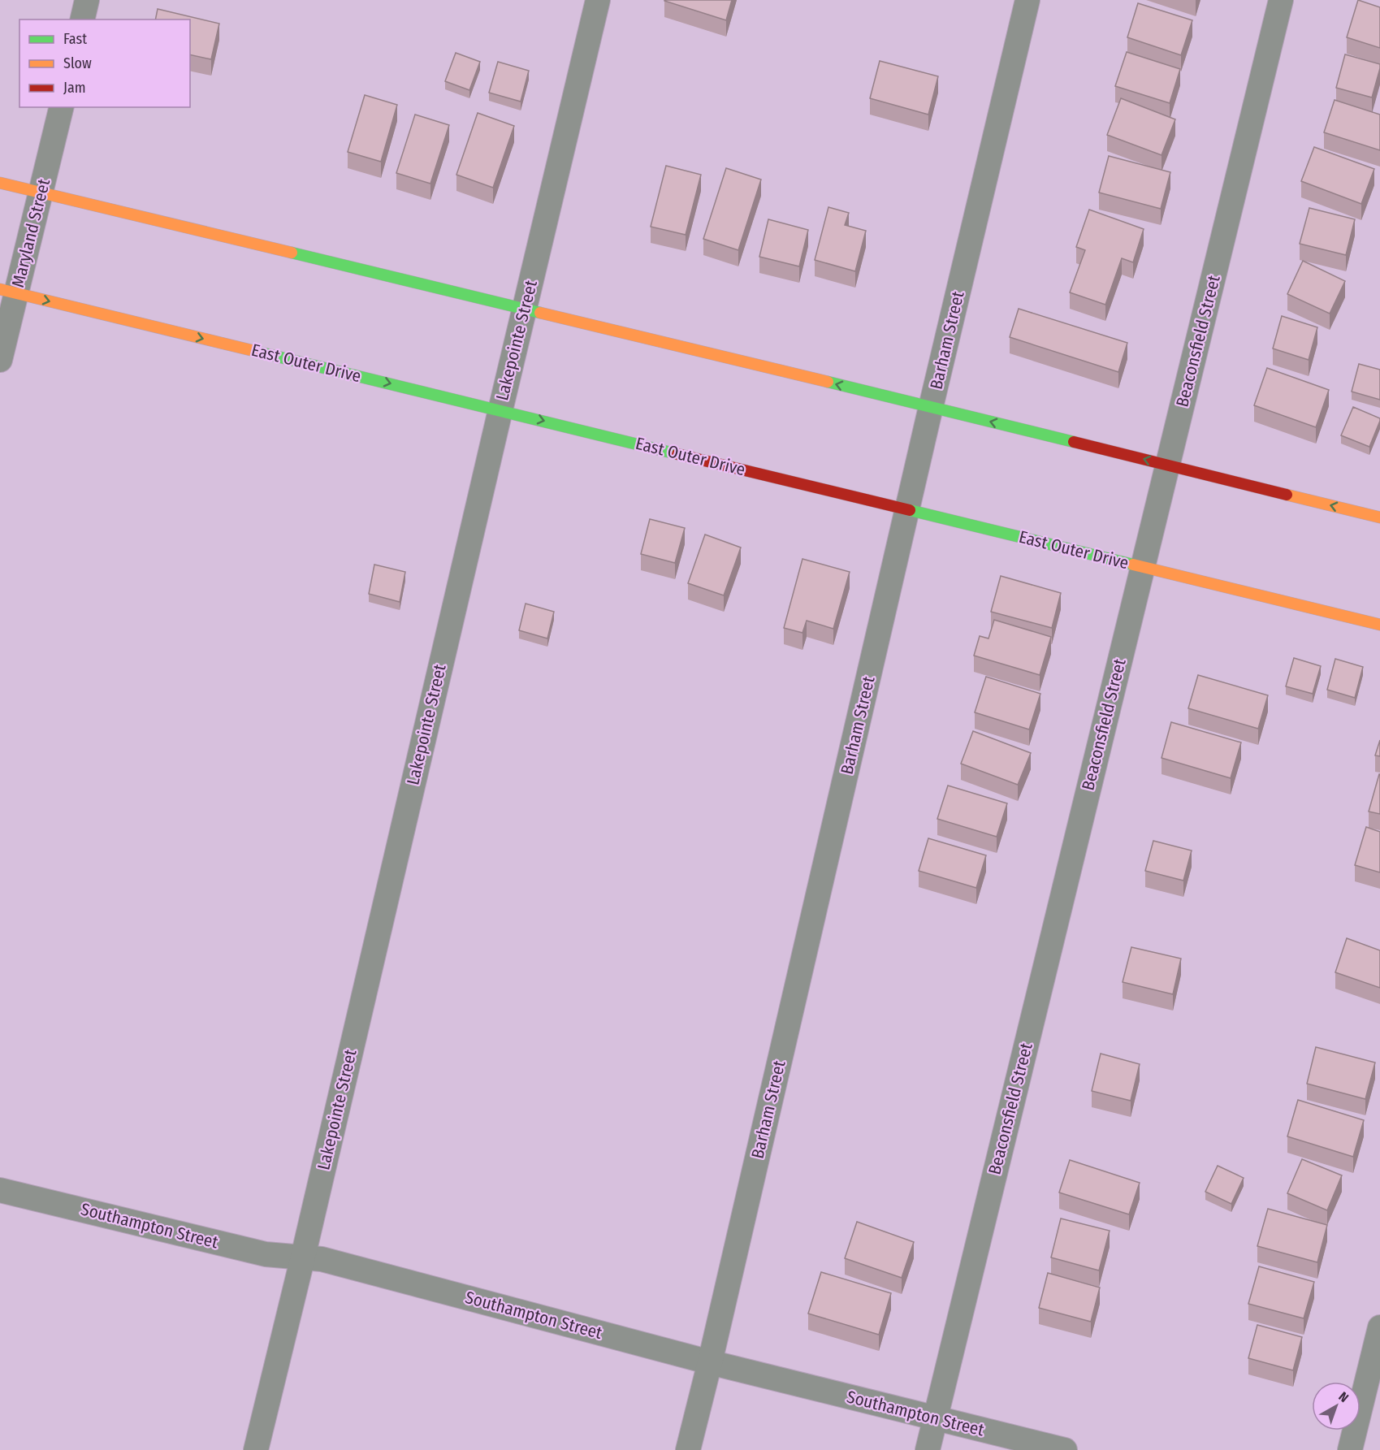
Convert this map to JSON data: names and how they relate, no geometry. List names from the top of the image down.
{
  "streets": {
    "street": [
      "Maryland Street",
      "Lakepointe Street",
      "Barham Street",
      "Beaconsfield Street",
      "East Outer Drive",
      "Southampton Street"
    ]
  },
  "crossings": [
    ["Maryland Street", "East Outer Drive"],
    ["Lakepointe Street", "East Outer Drive"],
    ["Lakepointe Street", "Southampton Street"],
    ["Barham Street", "East Outer Drive"],
    ["Barham Street", "Southampton Street"],
    ["Beaconsfield Street", "East Outer Drive"],
    ["Beaconsfield Street", "Southampton Street"]
  ],
  "one_way": ["East Outer Drive"],
  "legend": ["Fast", "Slow", "Jam"],
  "north": "top right"
}
